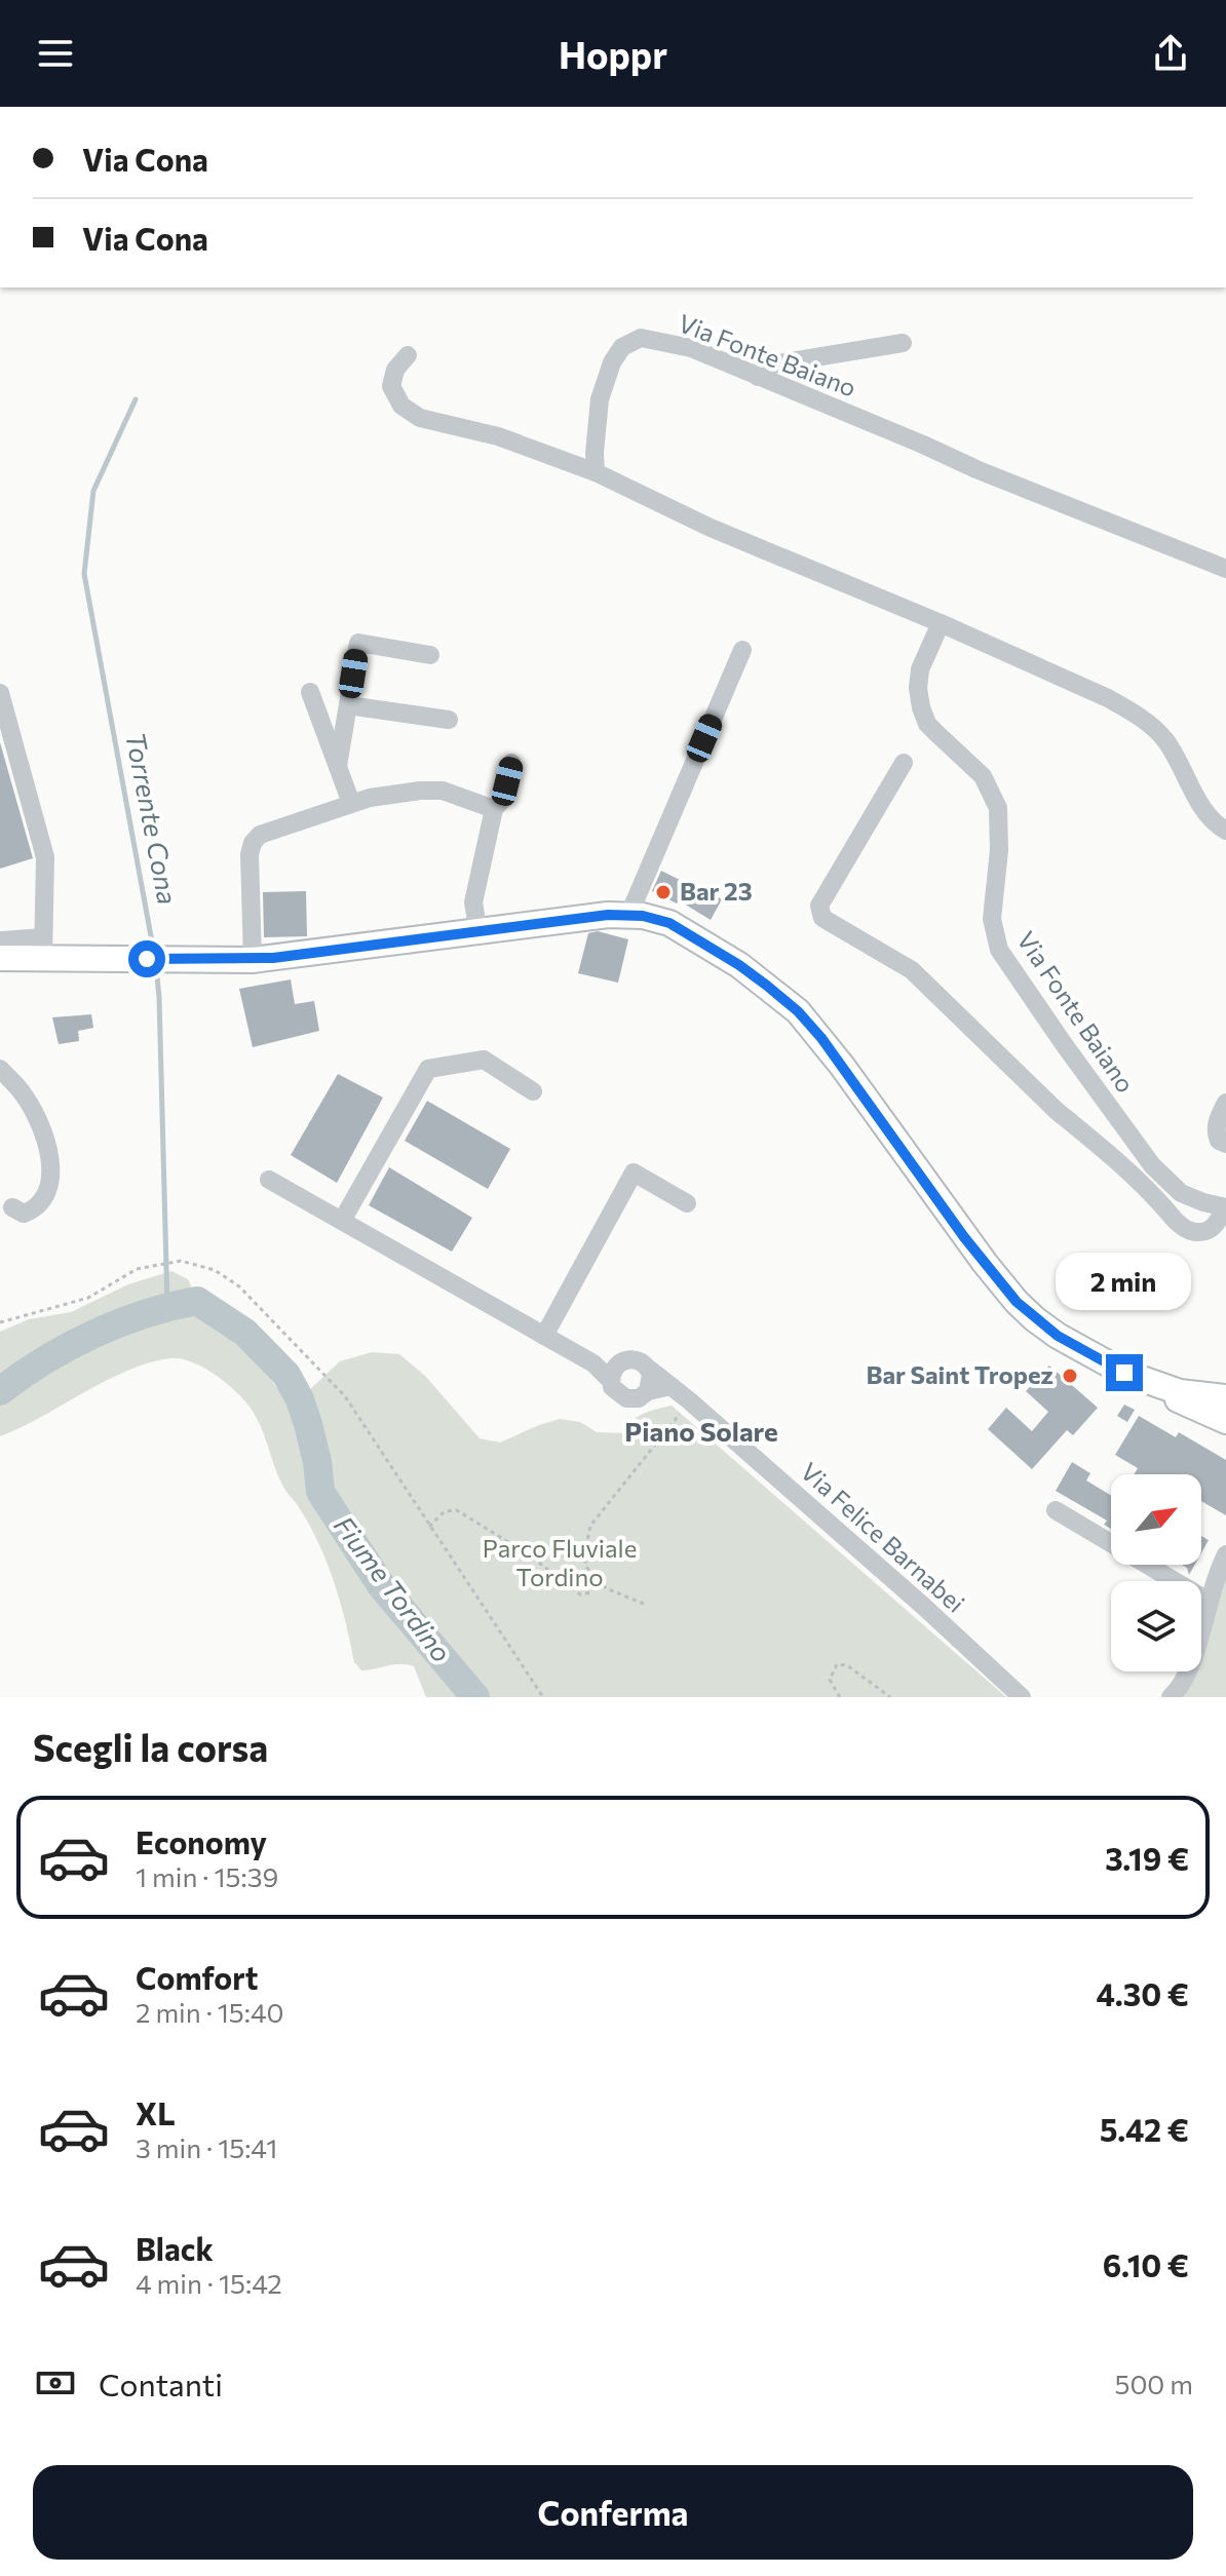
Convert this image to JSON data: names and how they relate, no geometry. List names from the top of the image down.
{
  "streets": {
    "street": ["Via Fonte Baiano", "Via Felice Barnabei"]
  },
  "districts": ["Piano Solare"],
  "water": ["Torrente Cona", "Fiume Tordino"],
  "parks": ["Parco Fluviale Tordino"],
  "places": ["Bar 23", "Bar Saint Tropez"],
  "north": "top right",
  "page": {
    "header": "Hoppr",
    "banner": ["Via Cona", "Via Cona"],
    "bubble": "2 min",
    "heading": "Scegli la corsa",
    "list": [
      {
        "name": "Economy",
        "note": "1 min · 15:39",
        "value": "3.19 €"
      },
      {
        "name": "Comfort",
        "note": "2 min · 15:40",
        "value": "4.30 €"
      },
      {
        "name": "XL",
        "note": "3 min · 15:41",
        "value": "5.42 €"
      },
      {
        "name": "Black",
        "note": "4 min · 15:42",
        "value": "6.10 €"
      }
    ],
    "pay": ["Contanti", "500 m"],
    "buttons": "Conferma"
  }
}
